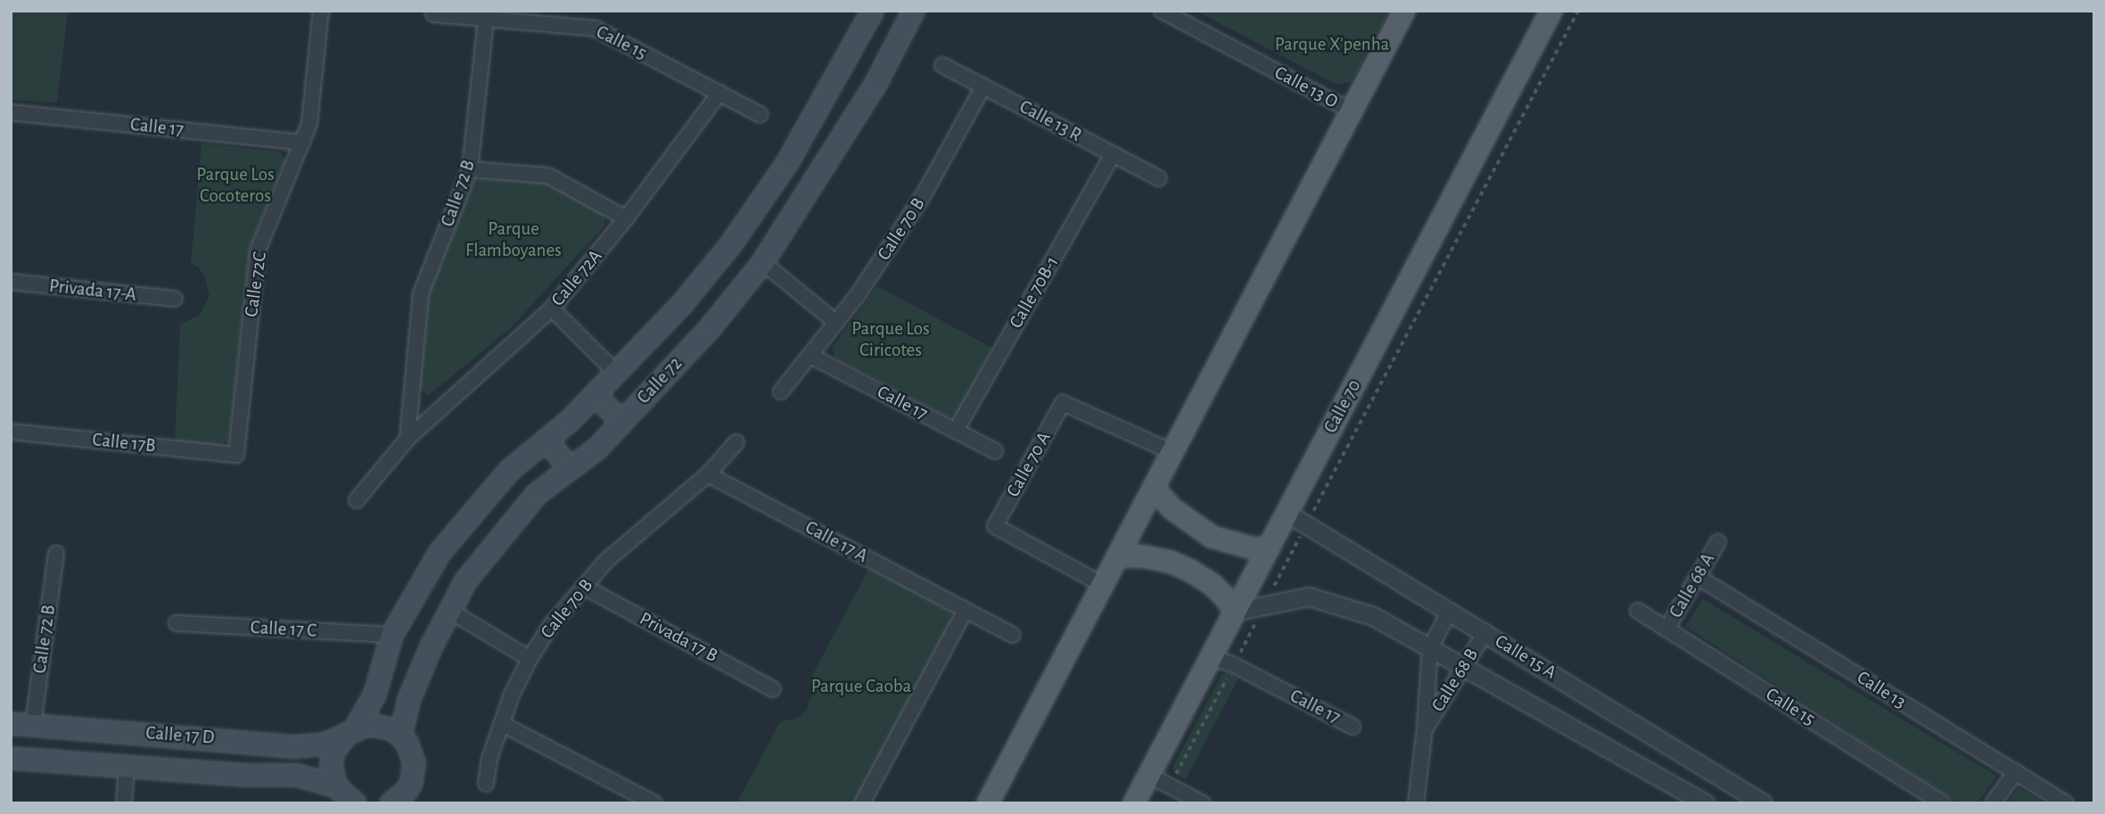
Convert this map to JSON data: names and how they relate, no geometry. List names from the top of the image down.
{
  "streets": {
    "main road": ["Calle 72", "Calle 70", "Calle 17 D"],
    "street": [
      "Calle 15",
      "Calle 13 O",
      "Calle 13 R",
      "Calle 17",
      "Calle 72 B",
      "Calle 70 B",
      "Calle 72A",
      "Calle 72C",
      "Privada 17-A",
      "Calle 70B-1",
      "Calle 17B",
      "Calle 70 A",
      "Calle 17 A",
      "Calle 68 A",
      "Calle 17 C",
      "Privada 17 B",
      "Calle 15 A",
      "Calle 68 B",
      "Calle 13"
    ]
  },
  "crossings": [
    ["Calle 15", "Calle 72 B"],
    ["Calle 15", "Calle 72A"],
    ["Calle 15", "Calle 68 A"],
    ["Calle 13 R", "Calle 70 B"],
    ["Calle 13 R", "Calle 70B-1"],
    ["Calle 17", "Calle 70 B"],
    ["Calle 17", "Calle 72C"],
    ["Calle 17", "Calle 70B-1"],
    ["Calle 17", "Calle 70"],
    ["Calle 72 B", "Calle 72A"],
    ["Calle 72 B", "Calle 17 D"],
    ["Calle 70 B", "Calle 17 A"],
    ["Calle 70 B", "Privada 17 B"],
    ["Calle 72C", "Calle 17B"],
    ["Calle 72", "Calle 17 C"],
    ["Calle 72", "Calle 17 D"],
    ["Calle 70", "Calle 15 A"],
    ["Calle 68 A", "Calle 13"],
    ["Calle 15 A", "Calle 68 B"]
  ],
  "parks": [
    "Parque X'penha",
    "Parque Los Cocoteros",
    "Parque Flamboyanes",
    "Parque Los Ciricotes",
    "Parque Caoba"
  ]
}
